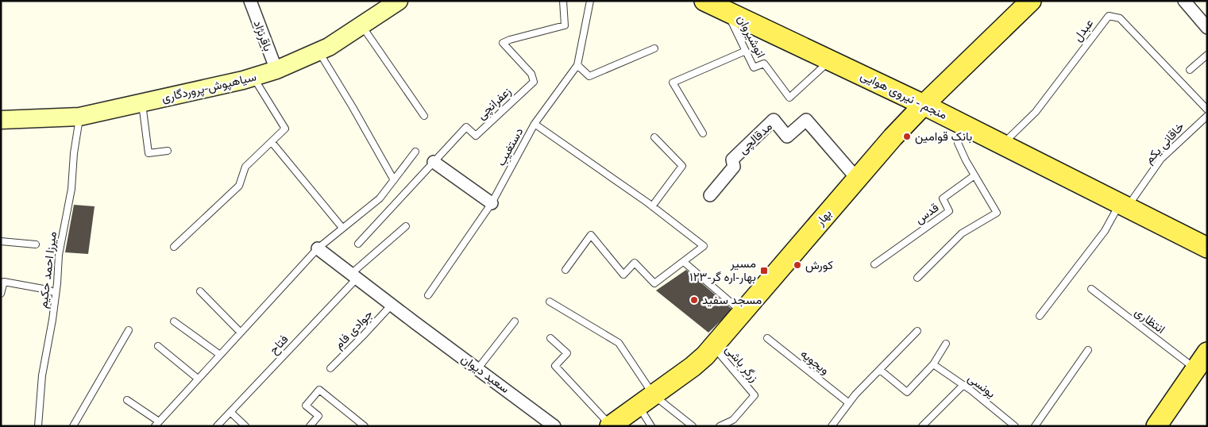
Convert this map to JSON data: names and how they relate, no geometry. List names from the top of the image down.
{
  "streets": {
    "main road": ["منجم - نیروی هوایی", "بهار"],
    "street": [
      "باقرنژاد",
      "سیاهپوش-پروردگاری",
      "مدقالچی",
      "سعید دیوان"
    ],
    "lane": [
      "عبدل",
      "انوشیروان",
      "زعفرانچی",
      "خاقانی یکم",
      "دستغیب",
      "قدس",
      "میرزا احمد حکیم",
      "انتظاری",
      "جوادی فام",
      "فتاح",
      "ویجویه",
      "زرگر باشی",
      "یونسی"
    ]
  },
  "crossings": [
    ["عبدل", "منجم - نیروی هوایی"],
    ["باقرنژاد", "سیاهپوش-پروردگاری"],
    ["انوشیروان", "منجم - نیروی هوایی"],
    ["سیاهپوش-پروردگاری", "میرزا احمد حکیم"],
    ["منجم - نیروی هوایی", "خاقانی یکم"],
    ["منجم - نیروی هوایی", "بهار"],
    ["مدقالچی", "بهار"],
    ["بهار", "زرگر باشی"],
    ["جوادی فام", "سعید دیوان"],
    ["فتاح", "سعید دیوان"]
  ],
  "places": {
    "other": ["بانک قوامین", "کورش", "مسجد سفید"],
    "transit": ["مسیر ۱۲۳-بهار-اره گر"]
  }
}
